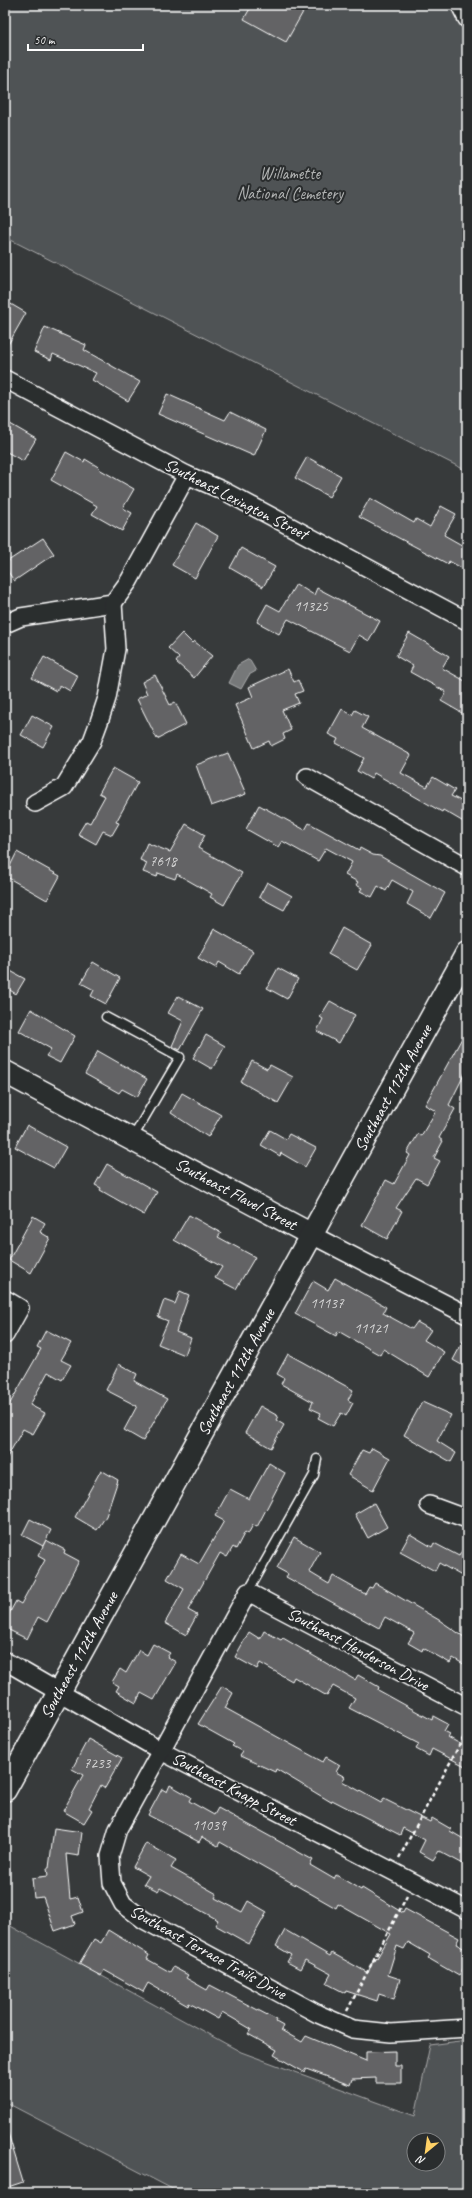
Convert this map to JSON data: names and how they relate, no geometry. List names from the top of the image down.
{
  "streets": {
    "main road": ["Southeast 112th Avenue", "Southeast Flavel Street"],
    "street": [
      "Southeast Lexington Street",
      "Southeast Henderson Drive",
      "Southeast Knapp Street",
      "Southeast Terrace Trails Drive"
    ]
  },
  "crossings": [
    ["Southeast 112th Avenue", "Southeast Flavel Street"],
    ["Southeast 112th Avenue", "Southeast Knapp Street"],
    ["Southeast Henderson Drive", "Southeast Terrace Trails Drive"],
    ["Southeast Knapp Street", "Southeast Terrace Trails Drive"]
  ],
  "parks": ["Willamette National Cemetery"],
  "house_numbers": [
    "11325",
    "7618",
    "11137",
    "11121",
    "7233",
    "11039"
  ],
  "scale_bar": "50 m",
  "north": "bottom left"
}
